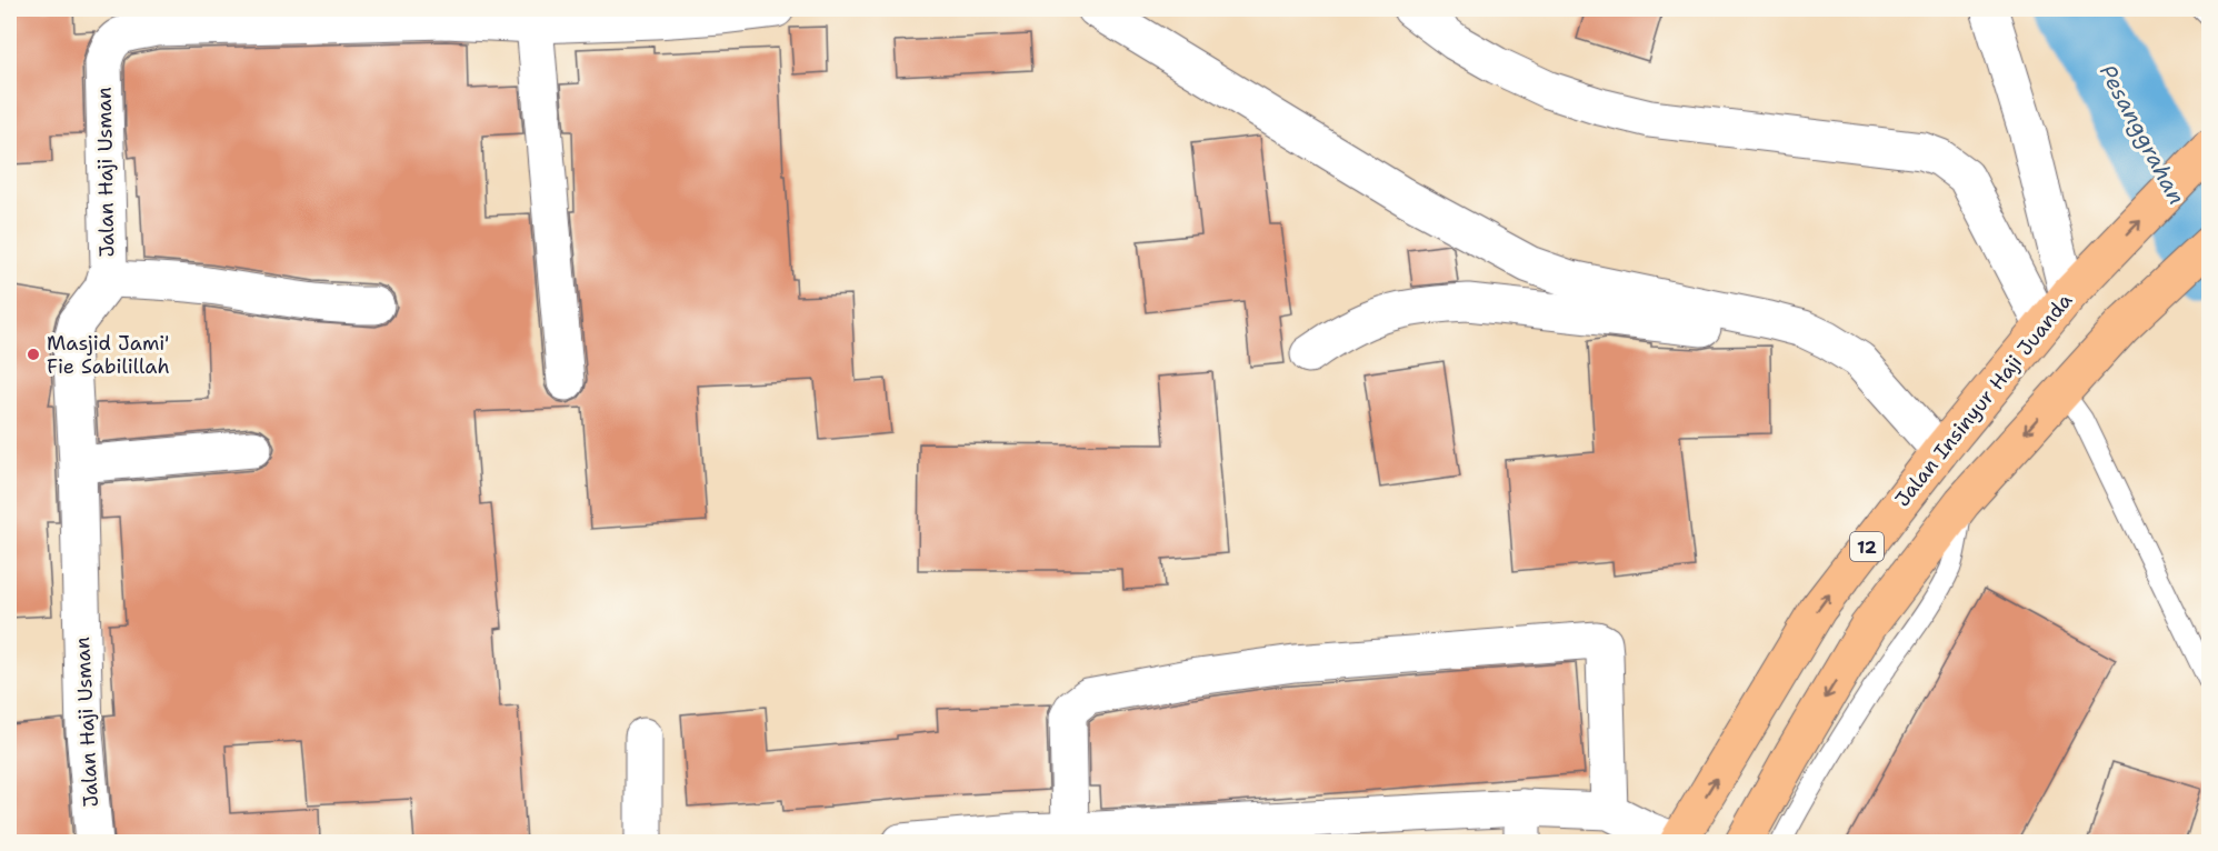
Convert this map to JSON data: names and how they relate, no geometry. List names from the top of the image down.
{
  "streets": {
    "highway": ["Jalan Insinyur Haji Juanda", "12"],
    "street": ["Jalan Haji Usman"]
  },
  "water": ["Pesanggrahan"],
  "places": ["Masjid Jami' Fie Sabilillah"]
}
